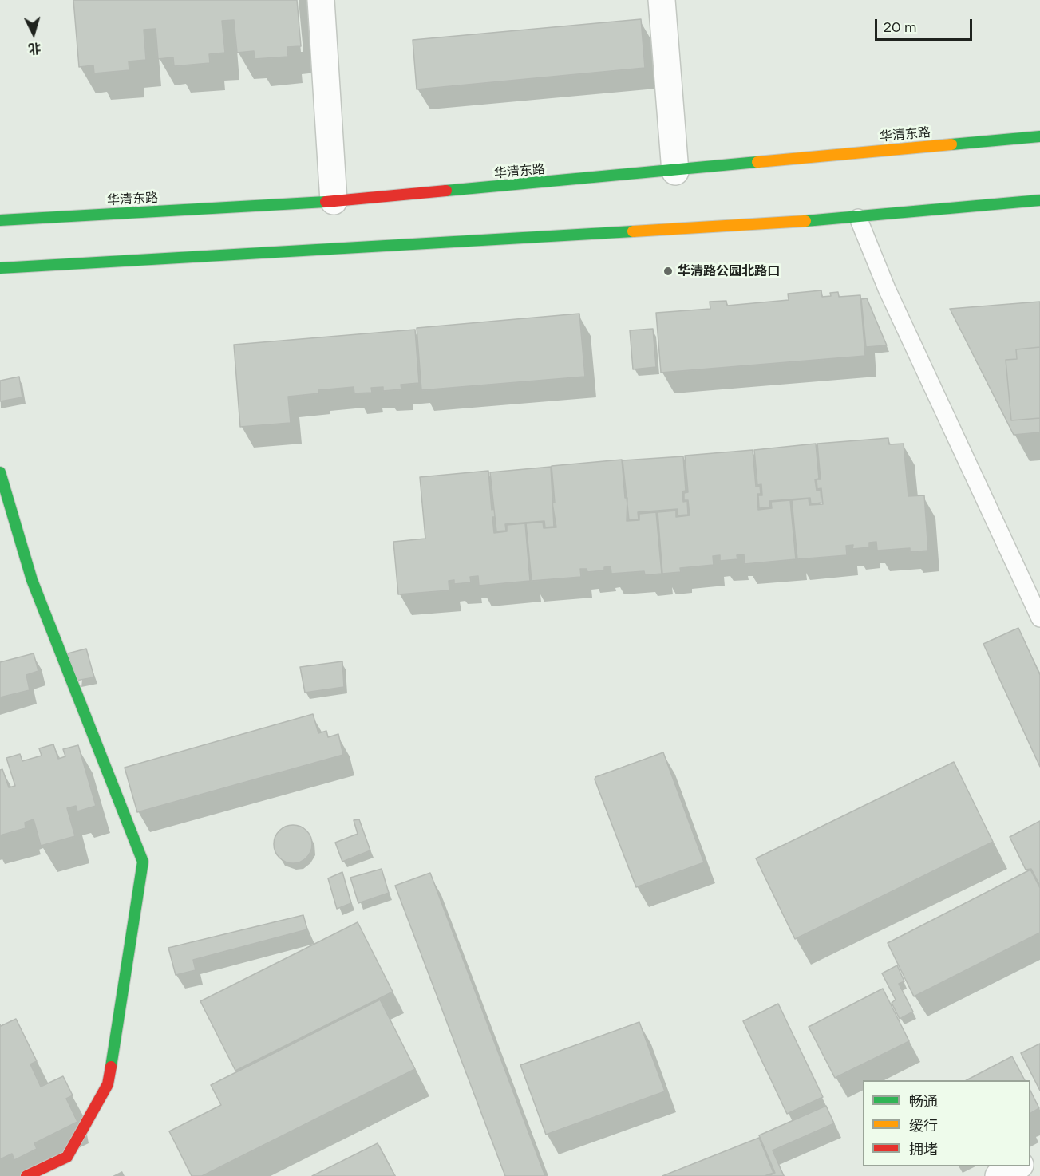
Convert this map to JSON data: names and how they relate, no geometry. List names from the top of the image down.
{
  "streets": {
    "main road": ["华清东路"]
  },
  "places": ["华清路公园北路口"],
  "legend": ["畅通", "缓行", "拥堵"],
  "scale_bar": "20 m",
  "north": "bottom"
}
